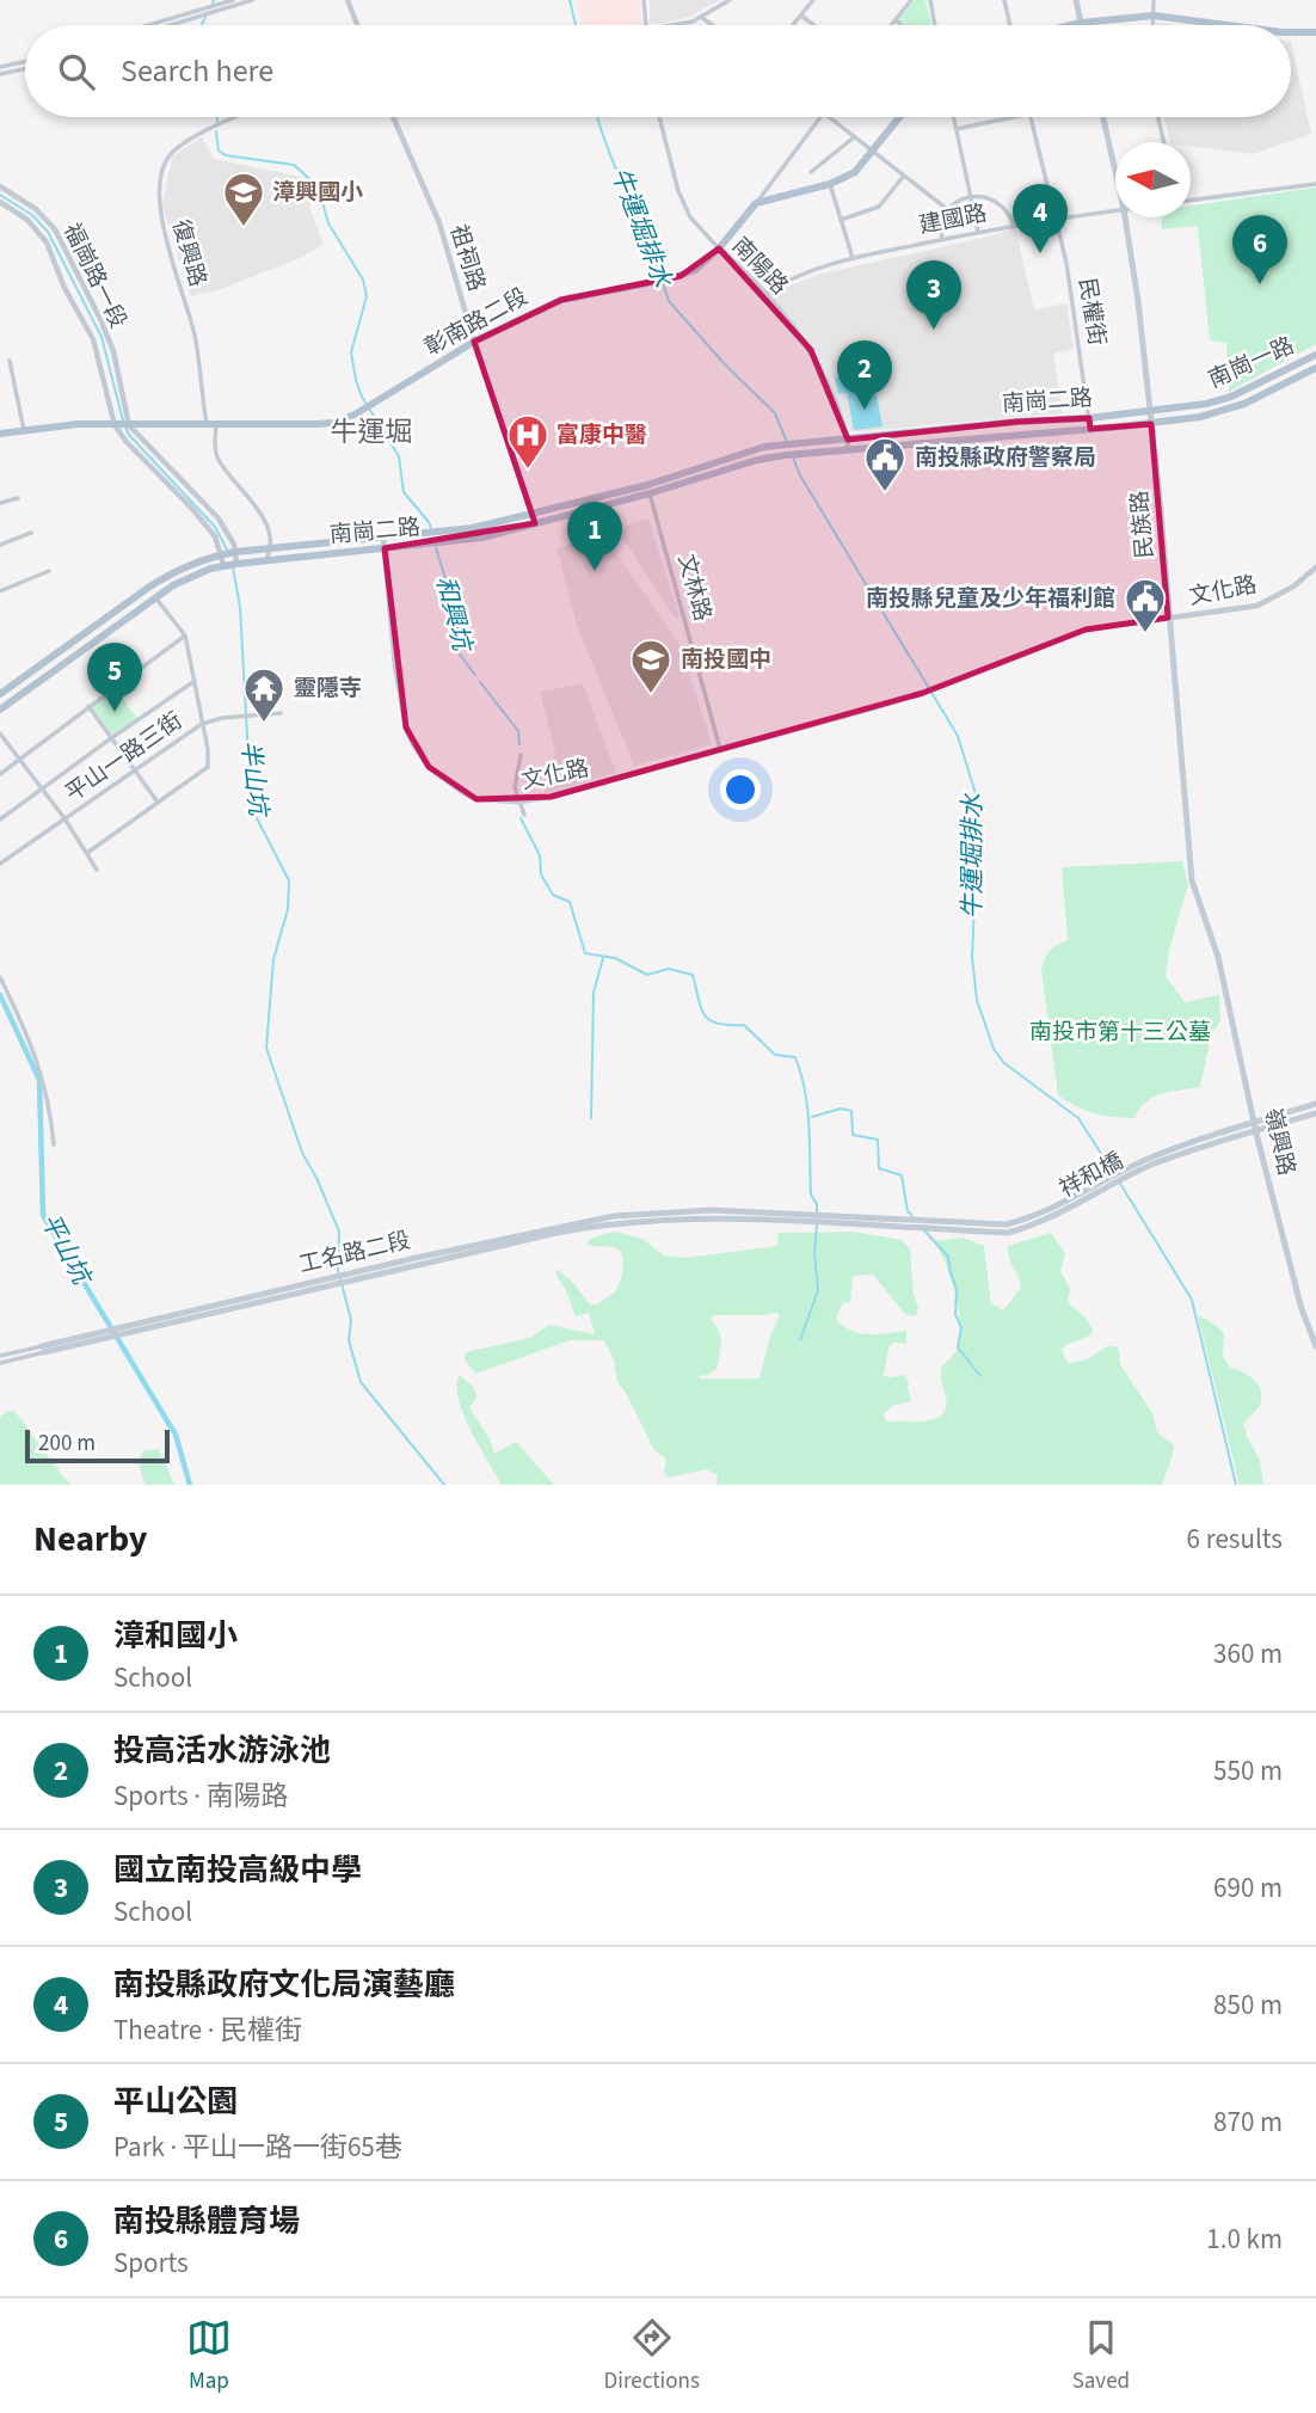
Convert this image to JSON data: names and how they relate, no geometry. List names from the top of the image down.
{
  "streets": {
    "main road": [
      "彰南路二段",
      "南崗一路",
      "南崗二路",
      "民族路",
      "嶺興路",
      "祥和橋",
      "工名路二段"
    ],
    "street": [
      "建國路",
      "復興路",
      "祖祠路",
      "南陽路",
      "福崗路一段",
      "民權街",
      "文林路",
      "文化路",
      "平山一路三街"
    ]
  },
  "crossings": [
    ["建國路", "南陽路"],
    ["建國路", "民權街"],
    ["復興路", "彰南路二段"],
    ["復興路", "南崗二路"],
    ["祖祠路", "彰南路二段"],
    ["祖祠路", "南崗二路"],
    ["南陽路", "彰南路二段"],
    ["南陽路", "南崗二路"],
    ["福崗路一段", "彰南路二段"],
    ["福崗路一段", "南崗二路"],
    ["民權街", "南崗二路"],
    ["南崗一路", "南崗二路"],
    ["南崗一路", "民族路"],
    ["南崗二路", "民族路"],
    ["南崗二路", "文林路"],
    ["南崗二路", "文化路"],
    ["民族路", "文化路"],
    ["民族路", "嶺興路"],
    ["文林路", "文化路"],
    ["祥和橋", "工名路二段"]
  ],
  "districts": ["牛運堀"],
  "water": [
    "牛運堀排水",
    "和興坑",
    "半山坑",
    "平山坑"
  ],
  "parks": ["南投市第十三公墓"],
  "places": {
    "school or university": ["漳興國小", "南投國中"],
    "hospital": ["富康中醫"],
    "public building": ["南投縣政府警察局", "南投縣兒童及少年福利館"],
    "temple": ["靈隱寺"]
  },
  "scale_bar": "200 m",
  "north": "left",
  "page": {
    "search": "Search here",
    "pins": [
      "4",
      "6",
      "3",
      "2",
      "1",
      "5"
    ],
    "scale": "200 m",
    "heading": ["Nearby", "6 results"],
    "list": [
      {
        "mark": "1",
        "name": "漳和國小",
        "note": "School",
        "value": "360 m"
      },
      {
        "mark": "2",
        "name": "投高活水游泳池",
        "note": "Sports · 南陽路",
        "value": "550 m"
      },
      {
        "mark": "3",
        "name": "國立南投高級中學",
        "note": "School",
        "value": "690 m"
      },
      {
        "mark": "4",
        "name": "南投縣政府文化局演藝廳",
        "note": "Theatre · 民權街",
        "value": "850 m"
      },
      {
        "mark": "5",
        "name": "平山公園",
        "note": "Park · 平山一路一街65巷",
        "value": "870 m"
      },
      {
        "mark": "6",
        "name": "南投縣體育場",
        "note": "Sports",
        "value": "1.0 km"
      }
    ],
    "nav": ["Map", "Directions", "Saved"]
  }
}
